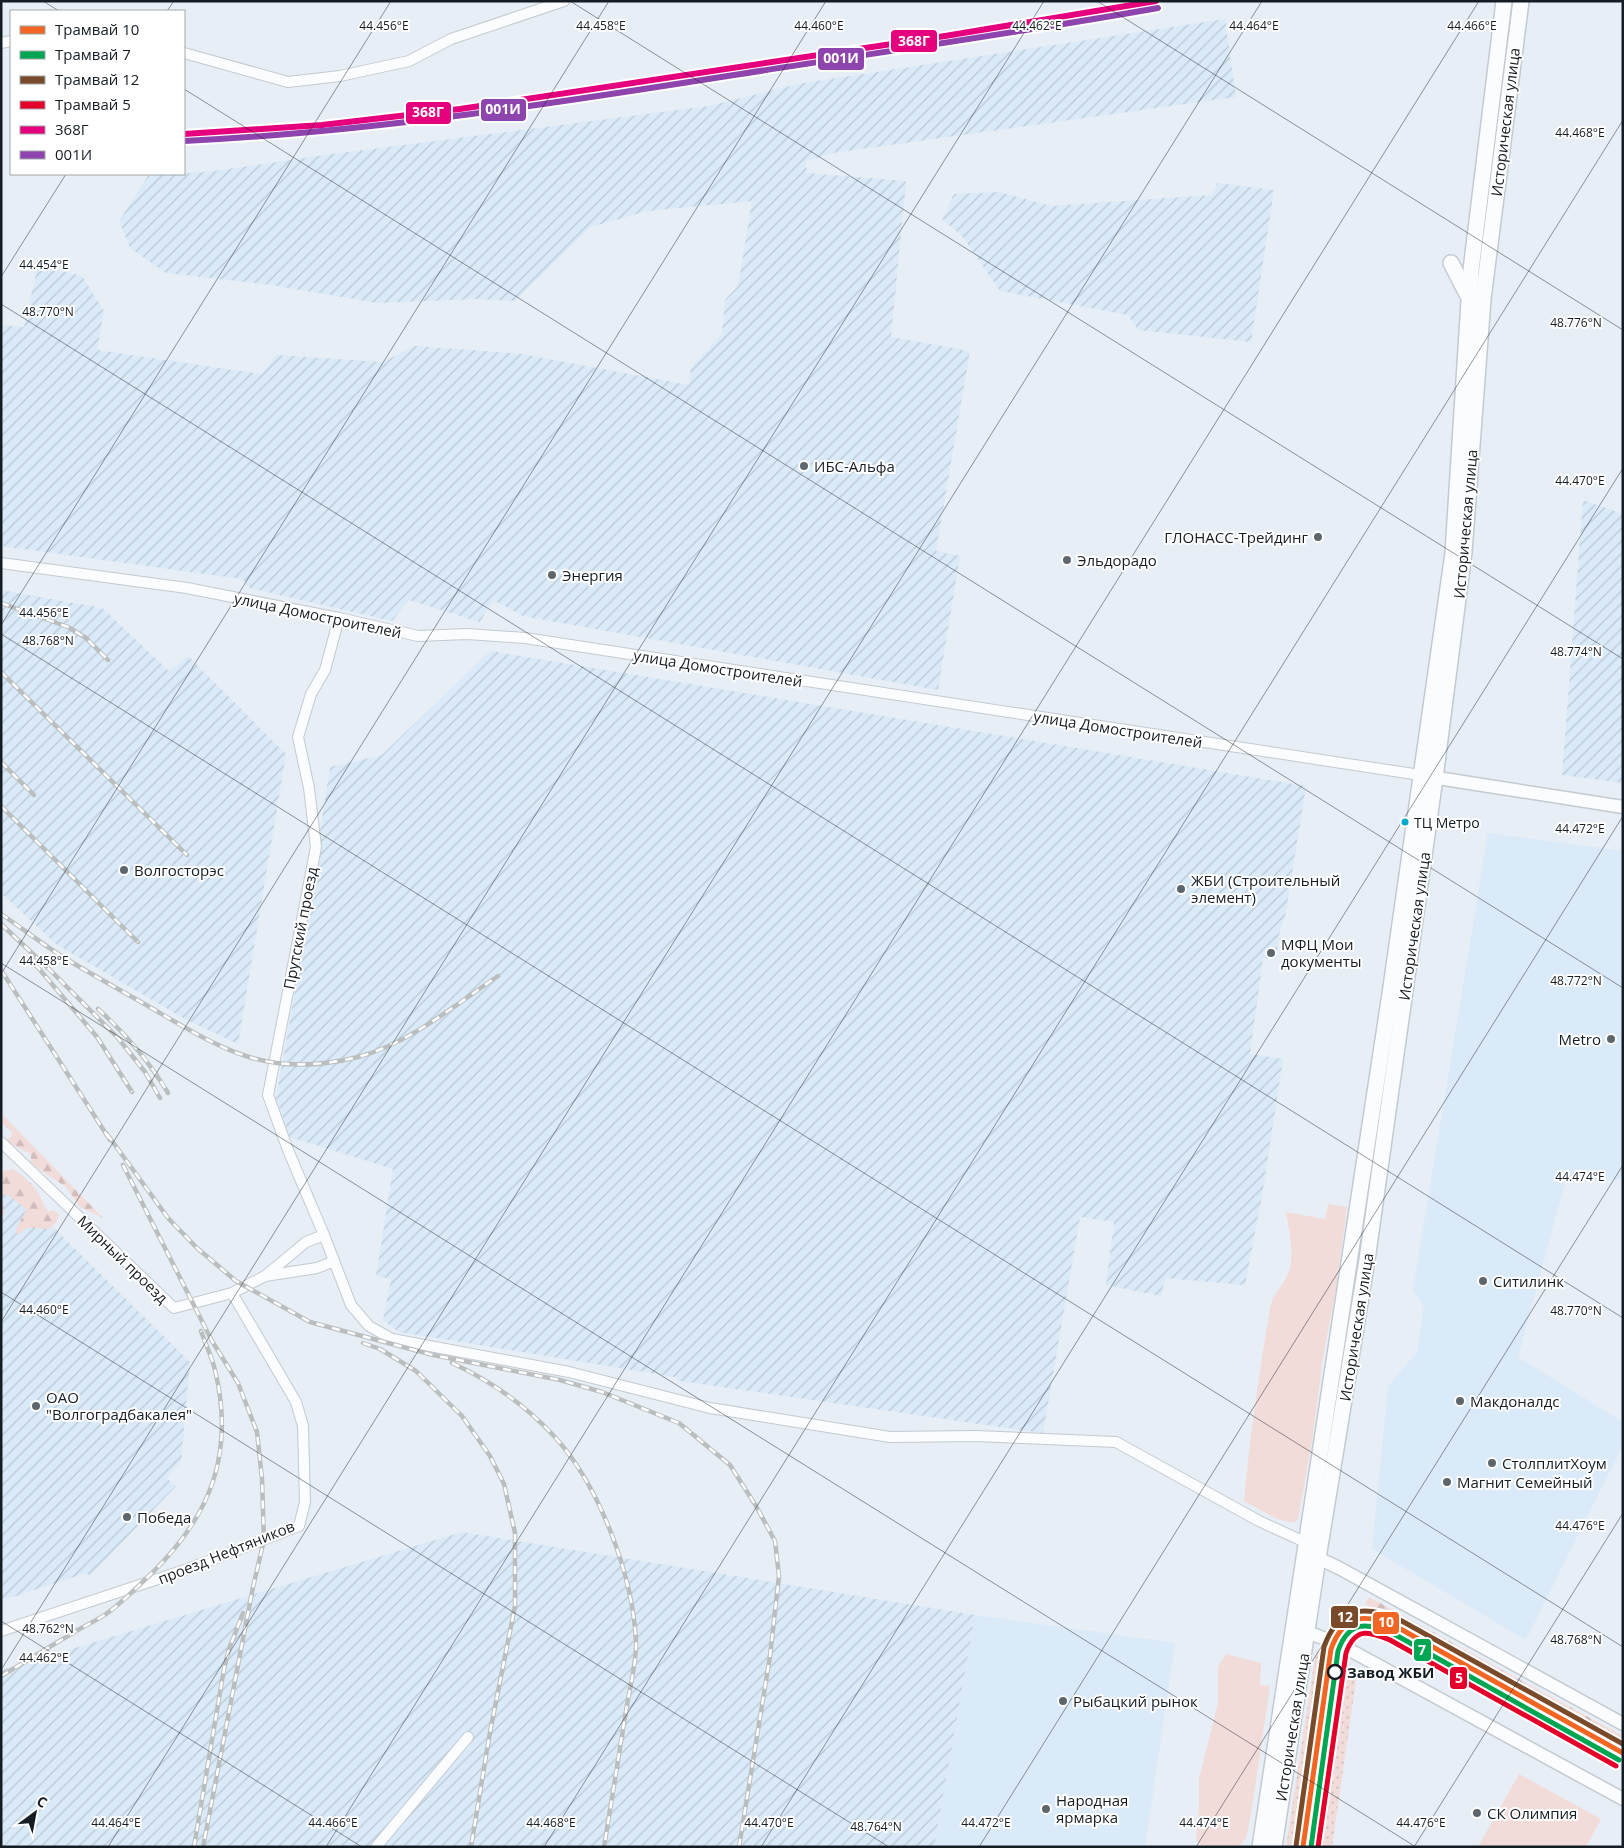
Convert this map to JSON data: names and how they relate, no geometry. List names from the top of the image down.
{
  "streets": {
    "highway": ["Историческая улица"],
    "street": [
      "улица Домостроителей",
      "Прутский проезд",
      "Мирный проезд",
      "проезд Нефтяников"
    ]
  },
  "crossings": [
    ["Историческая улица", "улица Домостроителей"],
    ["Историческая улица", "Прутский проезд"],
    ["улица Домостроителей", "Прутский проезд"],
    ["Мирный проезд", "проезд Нефтяников"]
  ],
  "places": [
    "ИБС-Альфа",
    "ГЛОНАСС-Трейдинг",
    "Эльдорадо",
    "Энергия",
    "ТЦ Метро",
    "Волгосторэс",
    "ЖБИ (Строительный элемент)",
    "МФЦ Мои документы",
    "Metro",
    "Ситилинк",
    "Макдоналдс",
    "ОАО \"Волгоградбакалея\"",
    "СтолплитХоум",
    "Магнит Семейный",
    "Победа",
    "Завод ЖБИ",
    "Рыбацкий рынок",
    "Народная ярмарка",
    "СК Олимпия"
  ],
  "lines": [
    "transit line 368Г",
    "transit line 001И",
    "tram line 12",
    "tram line 10",
    "tram line 7",
    "tram line 5"
  ],
  "legend": [
    "Трамвай 10",
    "Трамвай 7",
    "Трамвай 12",
    "Трамвай 5",
    "368Г",
    "001И"
  ],
  "north": "top right",
  "coordinates": [
    "44.456°E",
    "44.458°E",
    "44.460°E",
    "44.462°E",
    "44.464°E",
    "44.466°E",
    "44.468°E",
    "44.454°E",
    "48.770°N",
    "48.776°N",
    "44.470°E",
    "48.768°N",
    "48.774°N",
    "44.472°E",
    "48.772°N",
    "44.474°E",
    "44.476°E",
    "48.762°N",
    "48.764°N"
  ]
}
